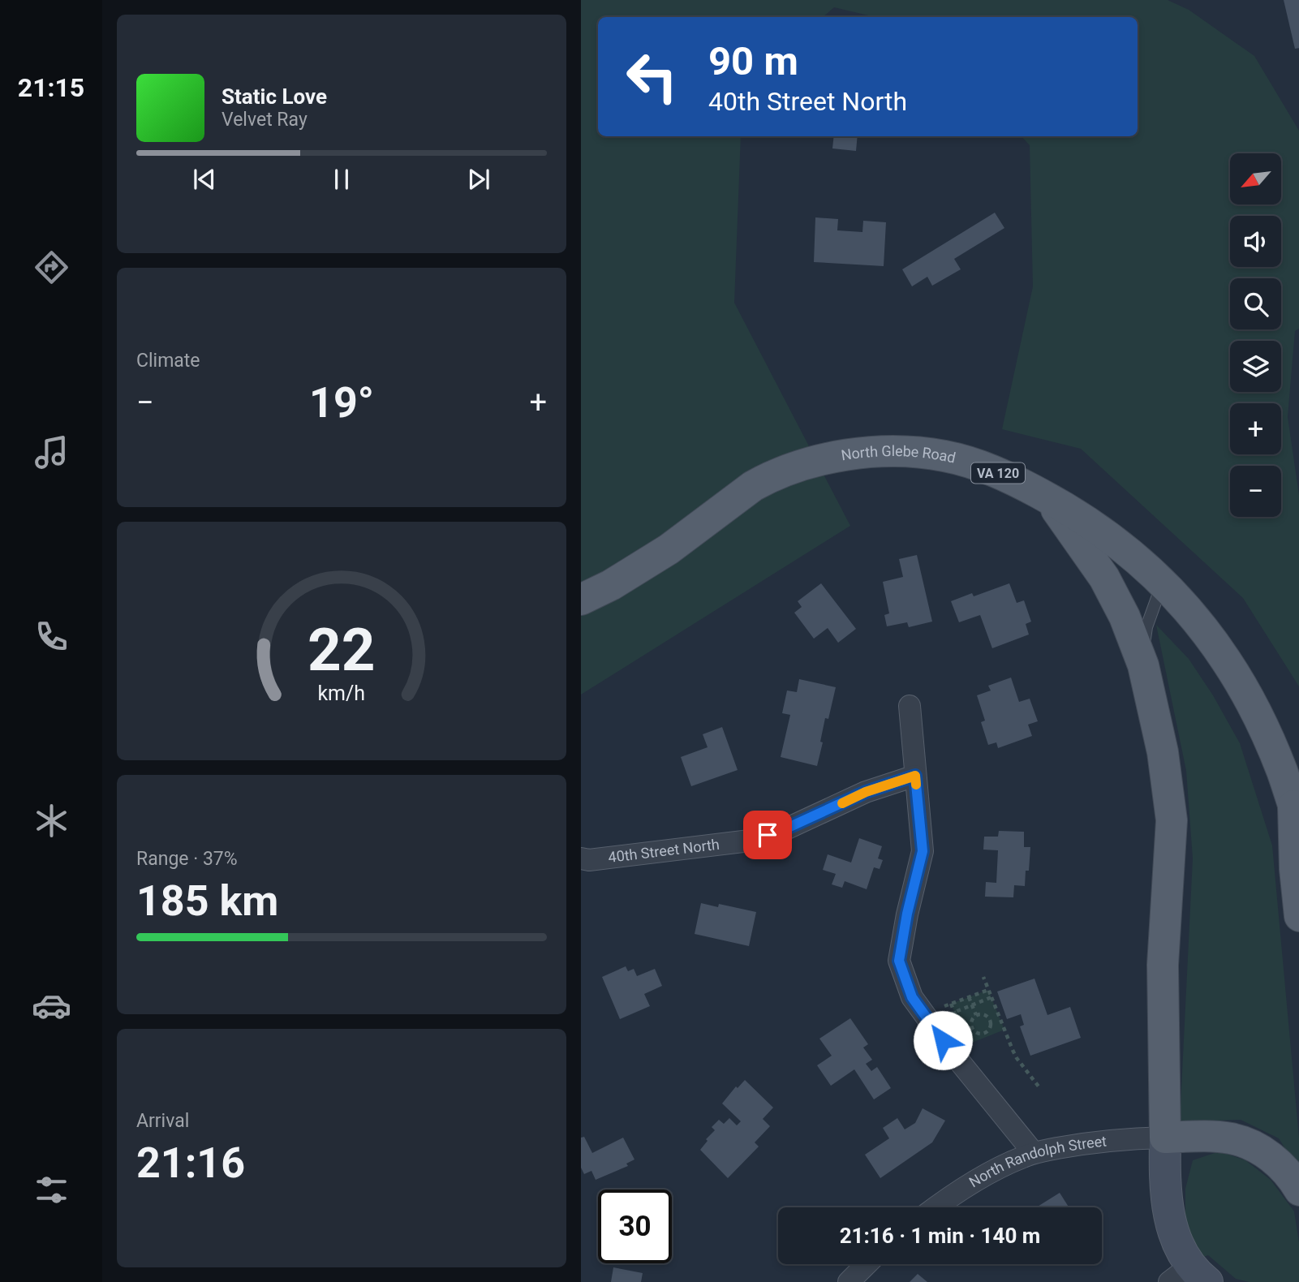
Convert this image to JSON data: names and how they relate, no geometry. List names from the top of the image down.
{
  "streets": {
    "main road": ["North Glebe Road", "VA 120"],
    "street": ["40th Street North", "North Randolph Street"]
  },
  "north": "bottom left",
  "page": {
    "tabs": "21:15",
    "turn": ["90 m", "40th Street North"],
    "song": ["Static Love", "Velvet Ray"],
    "map_buttons": ["+", "−"],
    "tile": [
      "Climate",
      ["Range · 37%", "185 km"],
      ["Arrival", "21:16"]
    ],
    "heat": ["−", "19°", "+"],
    "limit": "30",
    "trip": "21:16 · 1 min · 140 m",
    "gauge": ["22", "km/h"]
  }
}
